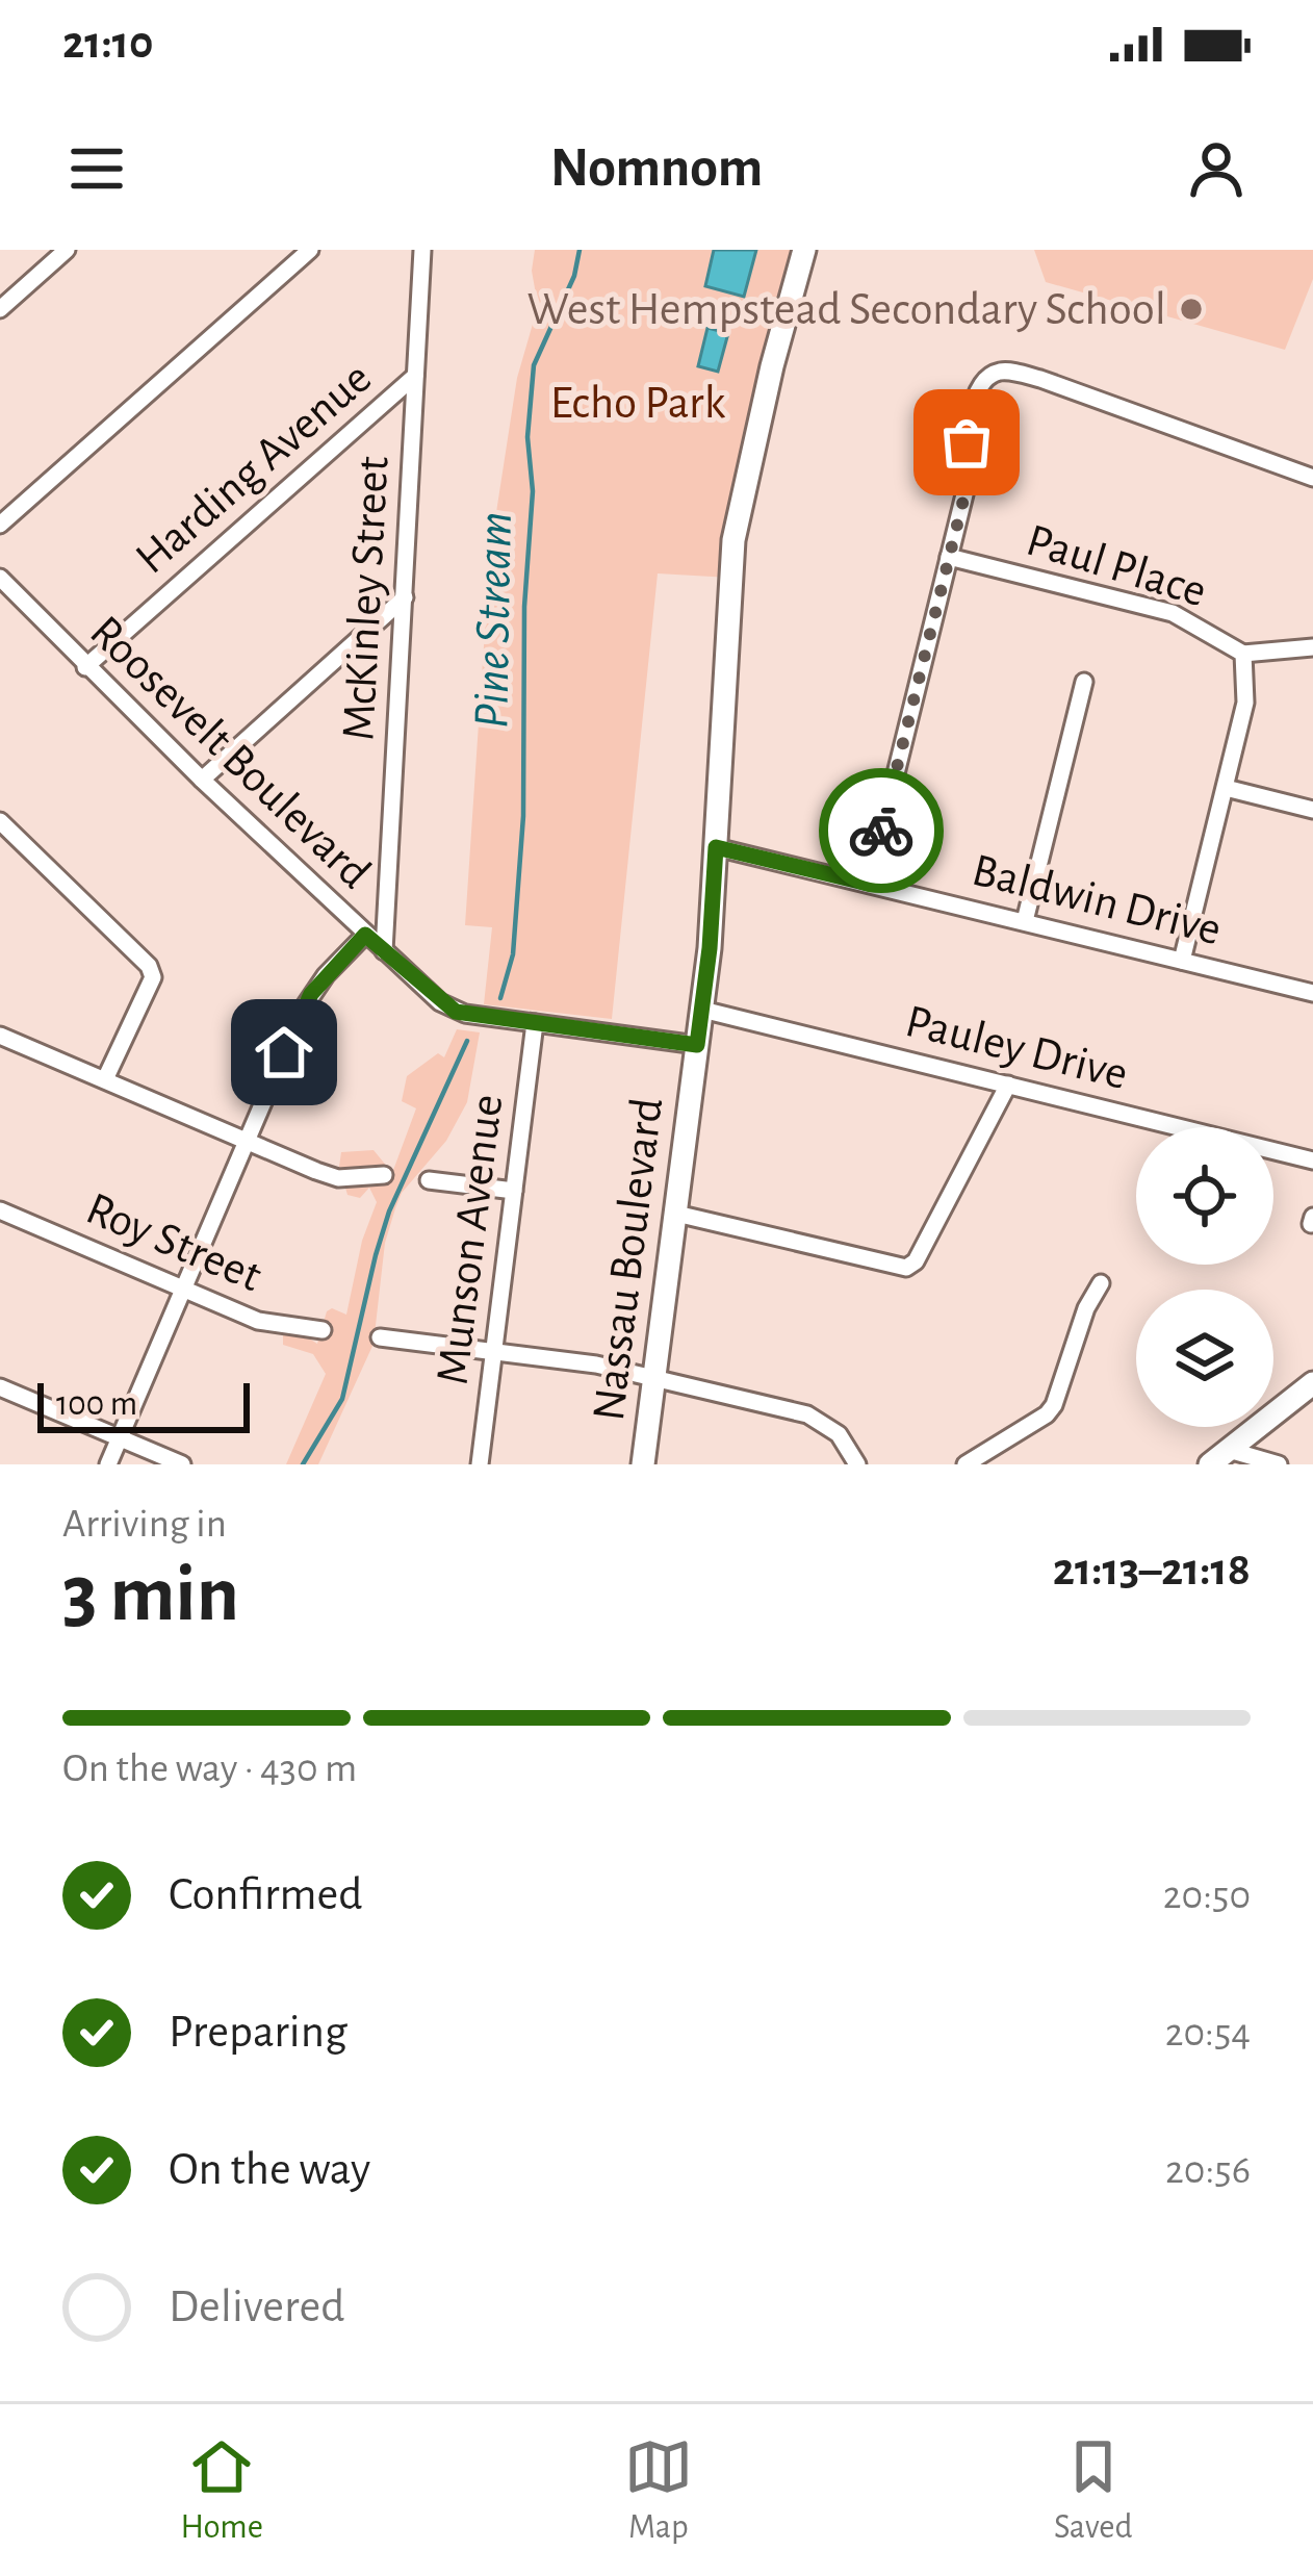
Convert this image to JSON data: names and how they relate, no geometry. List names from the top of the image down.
{
  "streets": {
    "main road": ["Nassau Boulevard"],
    "street": [
      "Harding Avenue",
      "Paul Place",
      "McKinley Street",
      "Roosevelt Boulevard",
      "Baldwin Drive",
      "Pauley Drive",
      "Munson Avenue",
      "Roy Street"
    ]
  },
  "crossings": [
    ["Harding Avenue", "McKinley Street"],
    ["Harding Avenue", "Roosevelt Boulevard"],
    ["Paul Place", "Baldwin Drive"],
    ["McKinley Street", "Roosevelt Boulevard"],
    ["Roosevelt Boulevard", "Munson Avenue"],
    ["Roosevelt Boulevard", "Nassau Boulevard"],
    ["Baldwin Drive", "Nassau Boulevard"],
    ["Pauley Drive", "Nassau Boulevard"]
  ],
  "water": ["Pine Stream"],
  "parks": ["Echo Park"],
  "places": ["West Hempstead Secondary School"],
  "scale_bar": "100 m",
  "page": {
    "status": "21:10",
    "header": "Nomnom",
    "scale": "100 m",
    "heading": ["3 min", "Arriving in", "21:13–21:18"],
    "bar": "On the way · 430 m",
    "list": [
      ["Confirmed", "20:50"],
      ["Preparing", "20:54"],
      ["On the way", "20:56"],
      "Delivered"
    ],
    "tabs": ["Home", "Map", "Saved"]
  }
}
